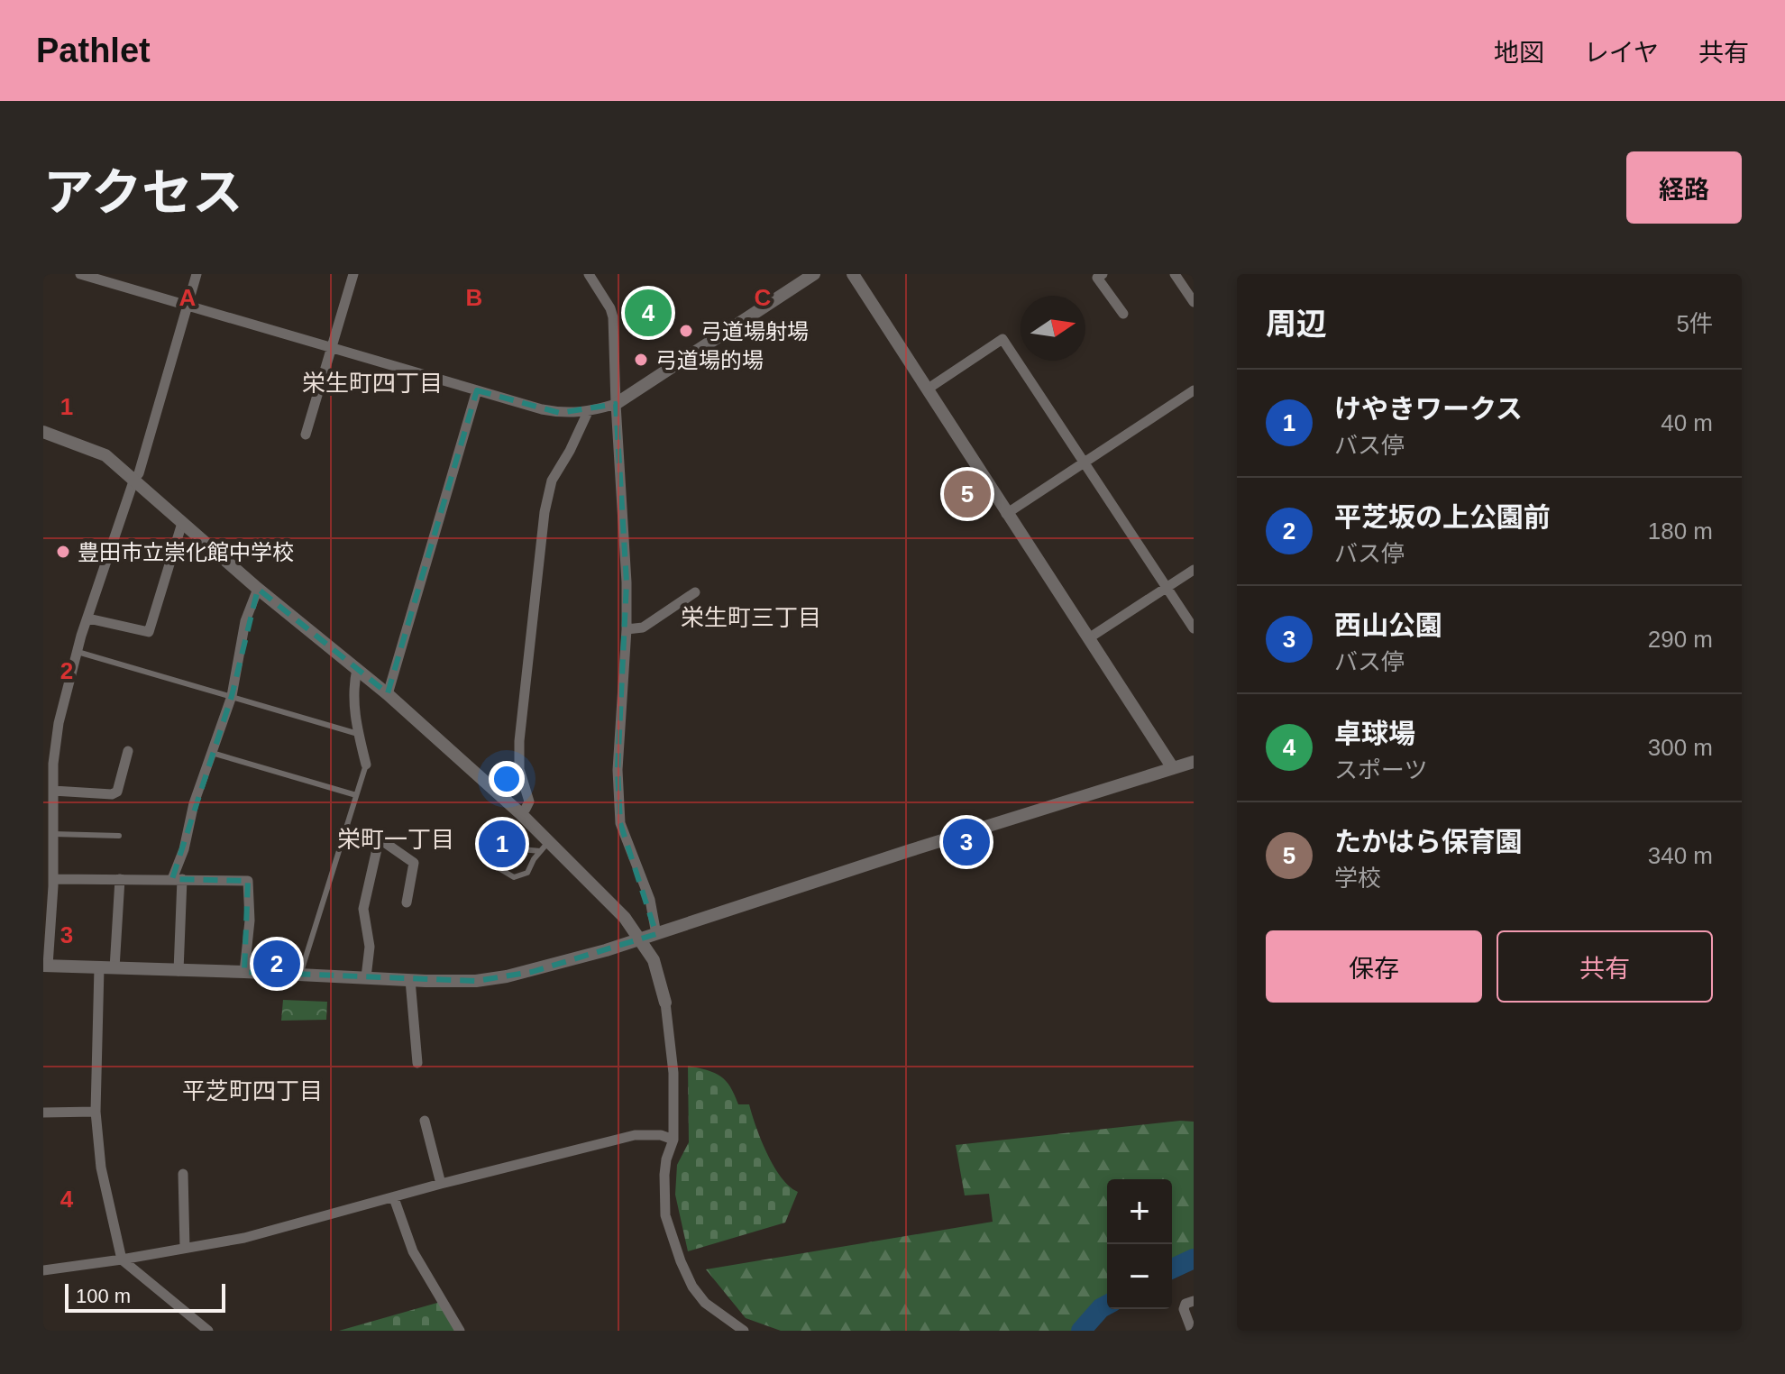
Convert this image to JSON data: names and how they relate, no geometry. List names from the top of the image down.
{
  "districts": [
    "栄生町四丁目",
    "栄生町三丁目",
    "栄町一丁目",
    "平芝町四丁目"
  ],
  "places": ["弓道場射場", "弓道場的場", "豊田市立崇化館中学校"],
  "scale_bar": "100 m",
  "north": "right",
  "page": {
    "header": "Pathlet",
    "nav": ["地図", "レイヤ", "共有"],
    "title": "アクセス",
    "buttons": [
      "経路",
      ["保存", "共有"]
    ],
    "heading": ["周辺", "5件"],
    "pins": [
      "4",
      "5",
      "3",
      "1",
      "2"
    ],
    "list": [
      {
        "mark": "1",
        "name": "けやきワークス",
        "note": "バス停",
        "value": "40 m"
      },
      {
        "mark": "2",
        "name": "平芝坂の上公園前",
        "note": "バス停",
        "value": "180 m"
      },
      {
        "mark": "3",
        "name": "西山公園",
        "note": "バス停",
        "value": "290 m"
      },
      {
        "mark": "4",
        "name": "卓球場",
        "note": "スポーツ",
        "value": "300 m"
      },
      {
        "mark": "5",
        "name": "たかはら保育園",
        "note": "学校",
        "value": "340 m"
      }
    ],
    "map_buttons": ["+", "−"],
    "scale": "100 m"
  },
  "grid": {
    "columns": ["A", "B", "C"],
    "rows": [
      "1",
      "2",
      "3",
      "4"
    ]
  }
}
